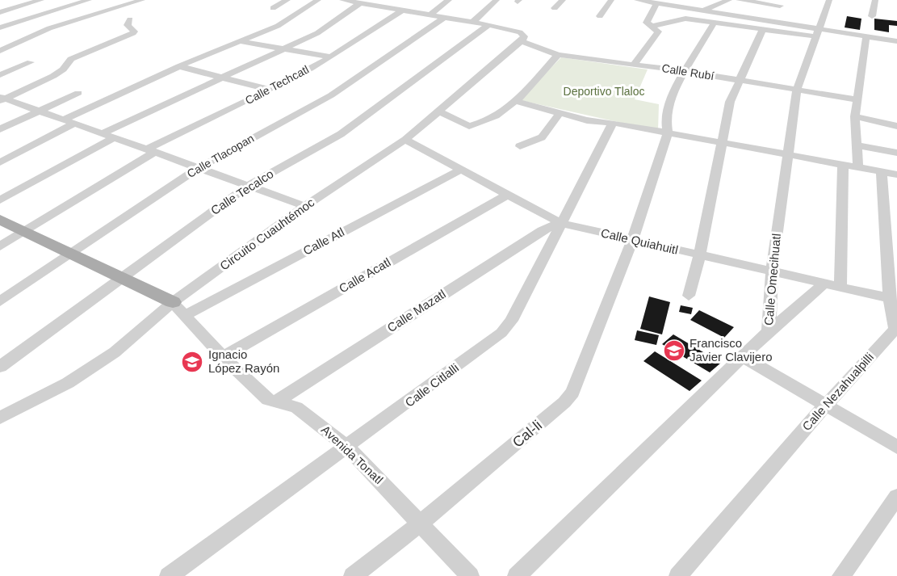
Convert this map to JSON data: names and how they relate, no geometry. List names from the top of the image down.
{
  "streets": {
    "main road": ["Avenida Tonatl"],
    "street": [
      "Calle Rubí",
      "Calle Techcatl",
      "Calle Tlacopan",
      "Calle Tecalco",
      "Circuito Cuauhtémoc",
      "Calle Atl",
      "Calle Quiahuitl",
      "Calle Acatl",
      "Calle Omecihuatl",
      "Calle Mazatl",
      "Calle Citlalli",
      "Calle Nezahualpilli",
      "Cal-li"
    ]
  },
  "crossings": [
    ["Calle Rubí", "Calle Techcatl"],
    ["Calle Rubí", "Calle Tlacopan"],
    ["Calle Rubí", "Calle Tecalco"],
    ["Calle Rubí", "Circuito Cuauhtémoc"],
    ["Calle Rubí", "Calle Omecihuatl"],
    ["Calle Rubí", "Cal-li"],
    ["Calle Techcatl", "Avenida Tonatl"],
    ["Calle Tlacopan", "Avenida Tonatl"],
    ["Calle Tecalco", "Avenida Tonatl"],
    ["Circuito Cuauhtémoc", "Calle Quiahuitl"],
    ["Circuito Cuauhtémoc", "Avenida Tonatl"],
    ["Calle Atl", "Calle Quiahuitl"],
    ["Calle Atl", "Avenida Tonatl"],
    ["Calle Quiahuitl", "Calle Acatl"],
    ["Calle Quiahuitl", "Calle Omecihuatl"],
    ["Calle Quiahuitl", "Calle Mazatl"],
    ["Calle Quiahuitl", "Calle Citlalli"],
    ["Calle Quiahuitl", "Calle Nezahualpilli"],
    ["Calle Quiahuitl", "Cal-li"],
    ["Calle Acatl", "Avenida Tonatl"],
    ["Calle Mazatl", "Calle Citlalli"],
    ["Calle Mazatl", "Avenida Tonatl"],
    ["Calle Citlalli", "Avenida Tonatl"],
    ["Cal-li", "Avenida Tonatl"]
  ],
  "parks": ["Deportivo Tlaloc"],
  "places": {
    "school or university": ["Francisco Javier Clavijero", "Ignacio López Rayón"]
  }
}
